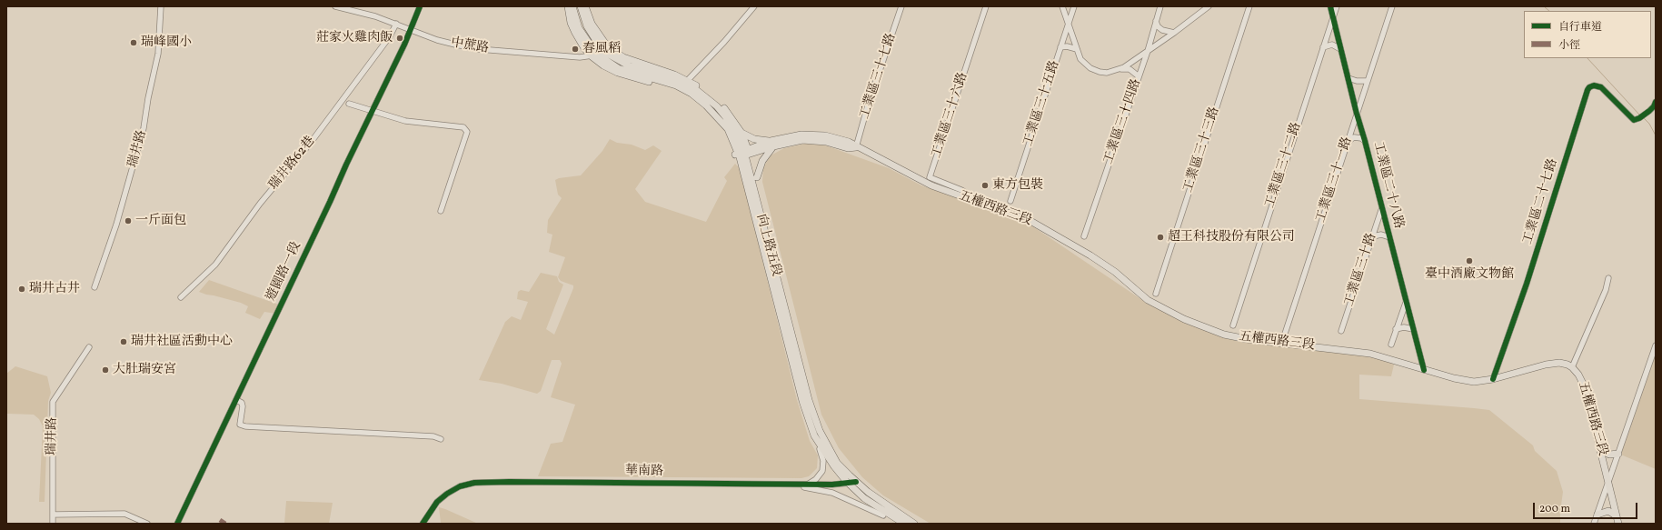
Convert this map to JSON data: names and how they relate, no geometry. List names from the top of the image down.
{
  "streets": {
    "main road": ["五權西路三段", "向上路五段"],
    "street": [
      "中蔗路",
      "工業區三十七路",
      "工業區三十五路",
      "工業區三十六路",
      "工業區三十四路",
      "瑞井路",
      "工業區三十三路",
      "瑞井路62巷",
      "工業區三十二路",
      "工業區三十一路",
      "工業區二十八路",
      "工業區二十七路",
      "工業區三十路",
      "遊園路一段",
      "華南路"
    ]
  },
  "crossings": [
    ["中蔗路", "瑞井路62巷"],
    ["中蔗路", "向上路五段"],
    ["中蔗路", "遊園路一段"],
    ["工業區三十七路", "五權西路三段"],
    ["工業區三十六路", "五權西路三段"],
    ["工業區三十二路", "工業區二十八路"],
    ["工業區三十一路", "工業區二十八路"],
    ["工業區二十八路", "五權西路三段"],
    ["工業區二十八路", "工業區三十路"],
    ["工業區二十七路", "五權西路三段"],
    ["五權西路三段", "向上路五段"],
    ["向上路五段", "華南路"]
  ],
  "places": [
    "莊家火雞肉飯",
    "瑞峰國小",
    "春風稻",
    "東方包裝",
    "一斤面包",
    "超王科技股份有限公司",
    "臺中酒廠文物館",
    "瑞井古井",
    "瑞井社區活動中心",
    "大肚瑞安宮"
  ],
  "legend": ["自行車道", "小徑"],
  "scale_bar": "200 m"
}
